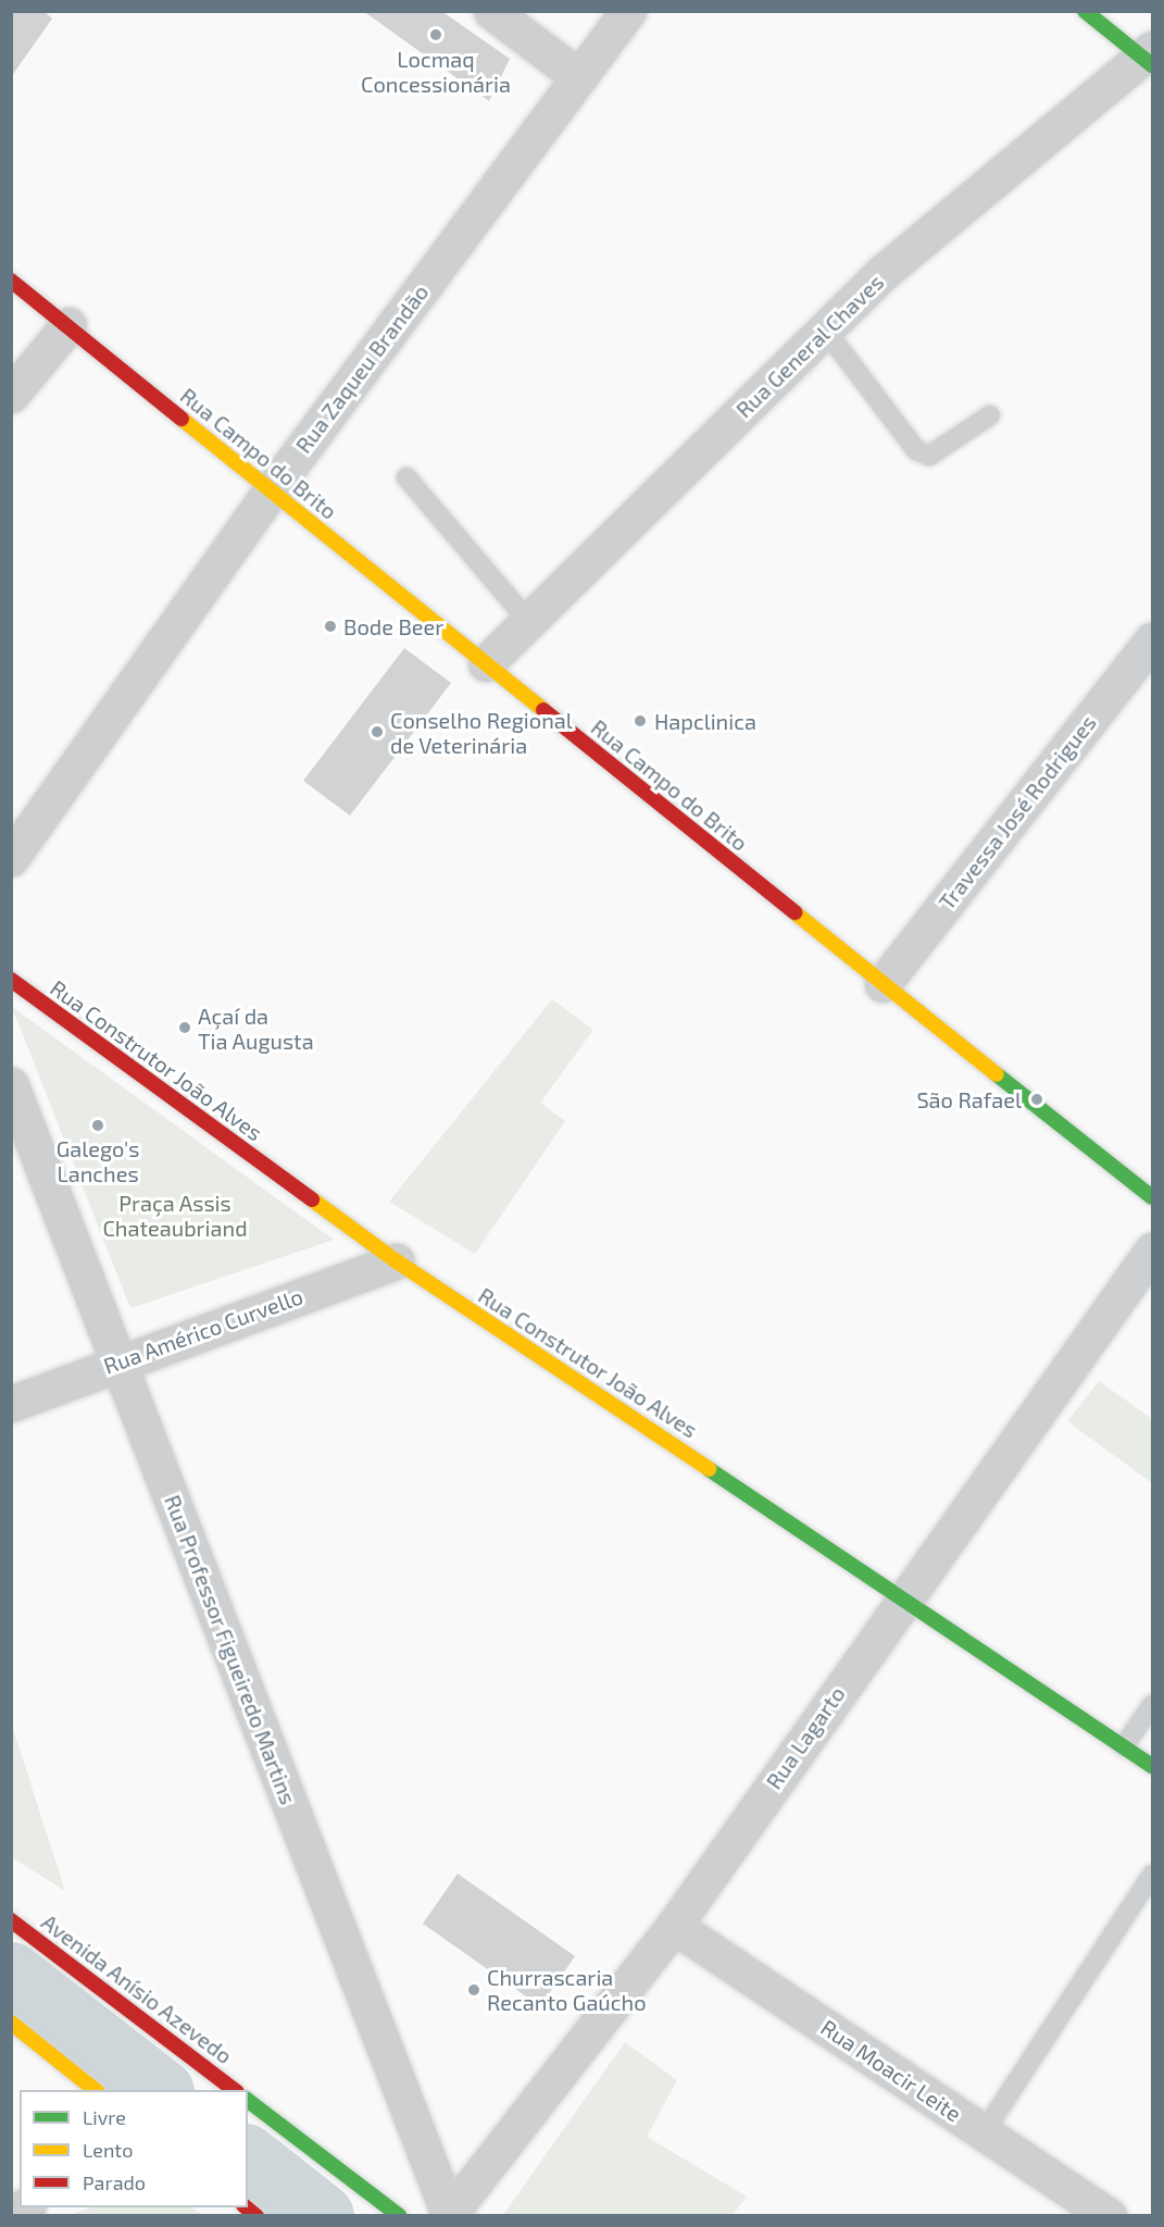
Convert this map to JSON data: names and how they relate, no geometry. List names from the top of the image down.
{
  "streets": {
    "street": [
      "Rua General Chaves",
      "Rua Zaqueu Brandão",
      "Rua Campo do Brito",
      "Travessa José Rodrigues",
      "Rua Construtor João Alves",
      "Rua Américo Curvello",
      "Rua Professor Figueiredo Martins",
      "Rua Lagarto",
      "Avenida Anísio Azevedo",
      "Rua Moacir Leite"
    ]
  },
  "crossings": [
    ["Rua General Chaves", "Rua Campo do Brito"],
    ["Rua Zaqueu Brandão", "Rua Campo do Brito"],
    ["Rua Campo do Brito", "Travessa José Rodrigues"],
    ["Rua Construtor João Alves", "Rua Américo Curvello"],
    ["Rua Construtor João Alves", "Rua Lagarto"],
    ["Rua Américo Curvello", "Rua Professor Figueiredo Martins"],
    ["Rua Professor Figueiredo Martins", "Rua Lagarto"],
    ["Rua Lagarto", "Rua Moacir Leite"]
  ],
  "parks": ["Praça Assis Chateaubriand"],
  "places": [
    "Locmaq Concessionária",
    "Bode Beer",
    "Hapclinica",
    "Conselho Regional de Veterinária",
    "Açaí da Tia Augusta",
    "São Rafael",
    "Galego's Lanches",
    "Churrascaria Recanto Gaúcho"
  ],
  "legend": ["Livre", "Lento", "Parado"]
}
